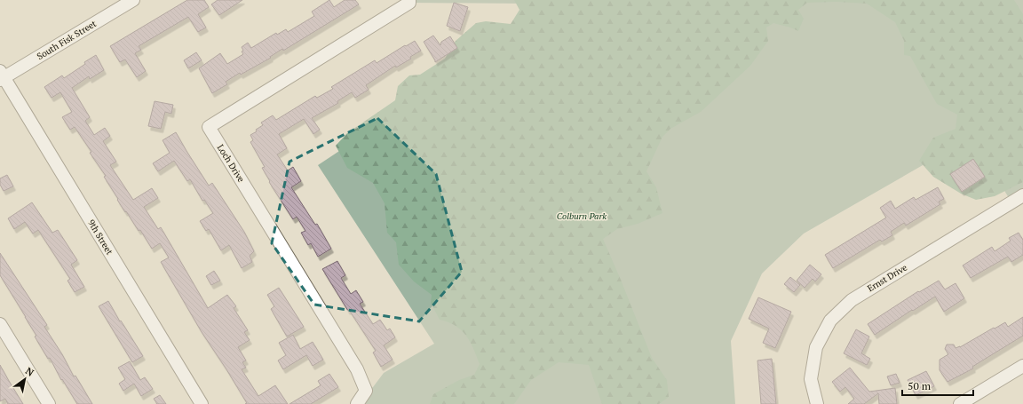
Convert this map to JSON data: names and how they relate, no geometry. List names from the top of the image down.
{
  "streets": {
    "street": [
      "South Fisk Street",
      "Loch Drive",
      "9th Street",
      "Ernst Drive"
    ]
  },
  "crossings": [
    ["South Fisk Street", "9th Street"]
  ],
  "parks": ["Colburn Park"],
  "scale_bar": "50 m",
  "north": "top right"
}
